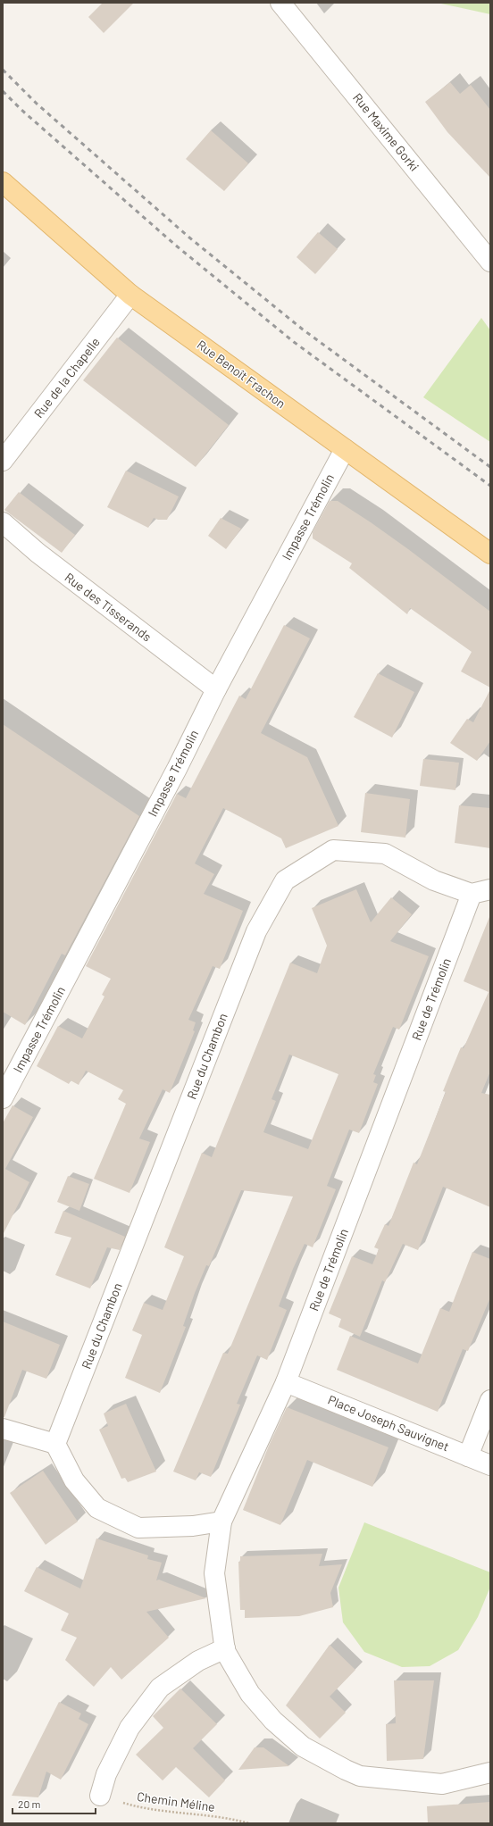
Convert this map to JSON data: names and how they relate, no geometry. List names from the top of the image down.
{
  "streets": {
    "main road": ["Rue Benoît Frachon"],
    "street": [
      "Rue Maxime Gorki",
      "Rue de la Chapelle",
      "Impasse Trémolin",
      "Rue des Tisserands",
      "Rue de Trémolin",
      "Rue du Chambon",
      "Place Joseph Sauvignet"
    ],
    "path": ["Chemin Méline"]
  },
  "crossings": [
    ["Rue Benoît Frachon", "Rue de la Chapelle"],
    ["Rue Benoît Frachon", "Impasse Trémolin"],
    ["Impasse Trémolin", "Rue des Tisserands"],
    ["Rue de Trémolin", "Rue du Chambon"],
    ["Rue de Trémolin", "Place Joseph Sauvignet"]
  ],
  "scale_bar": "20 m"
}
